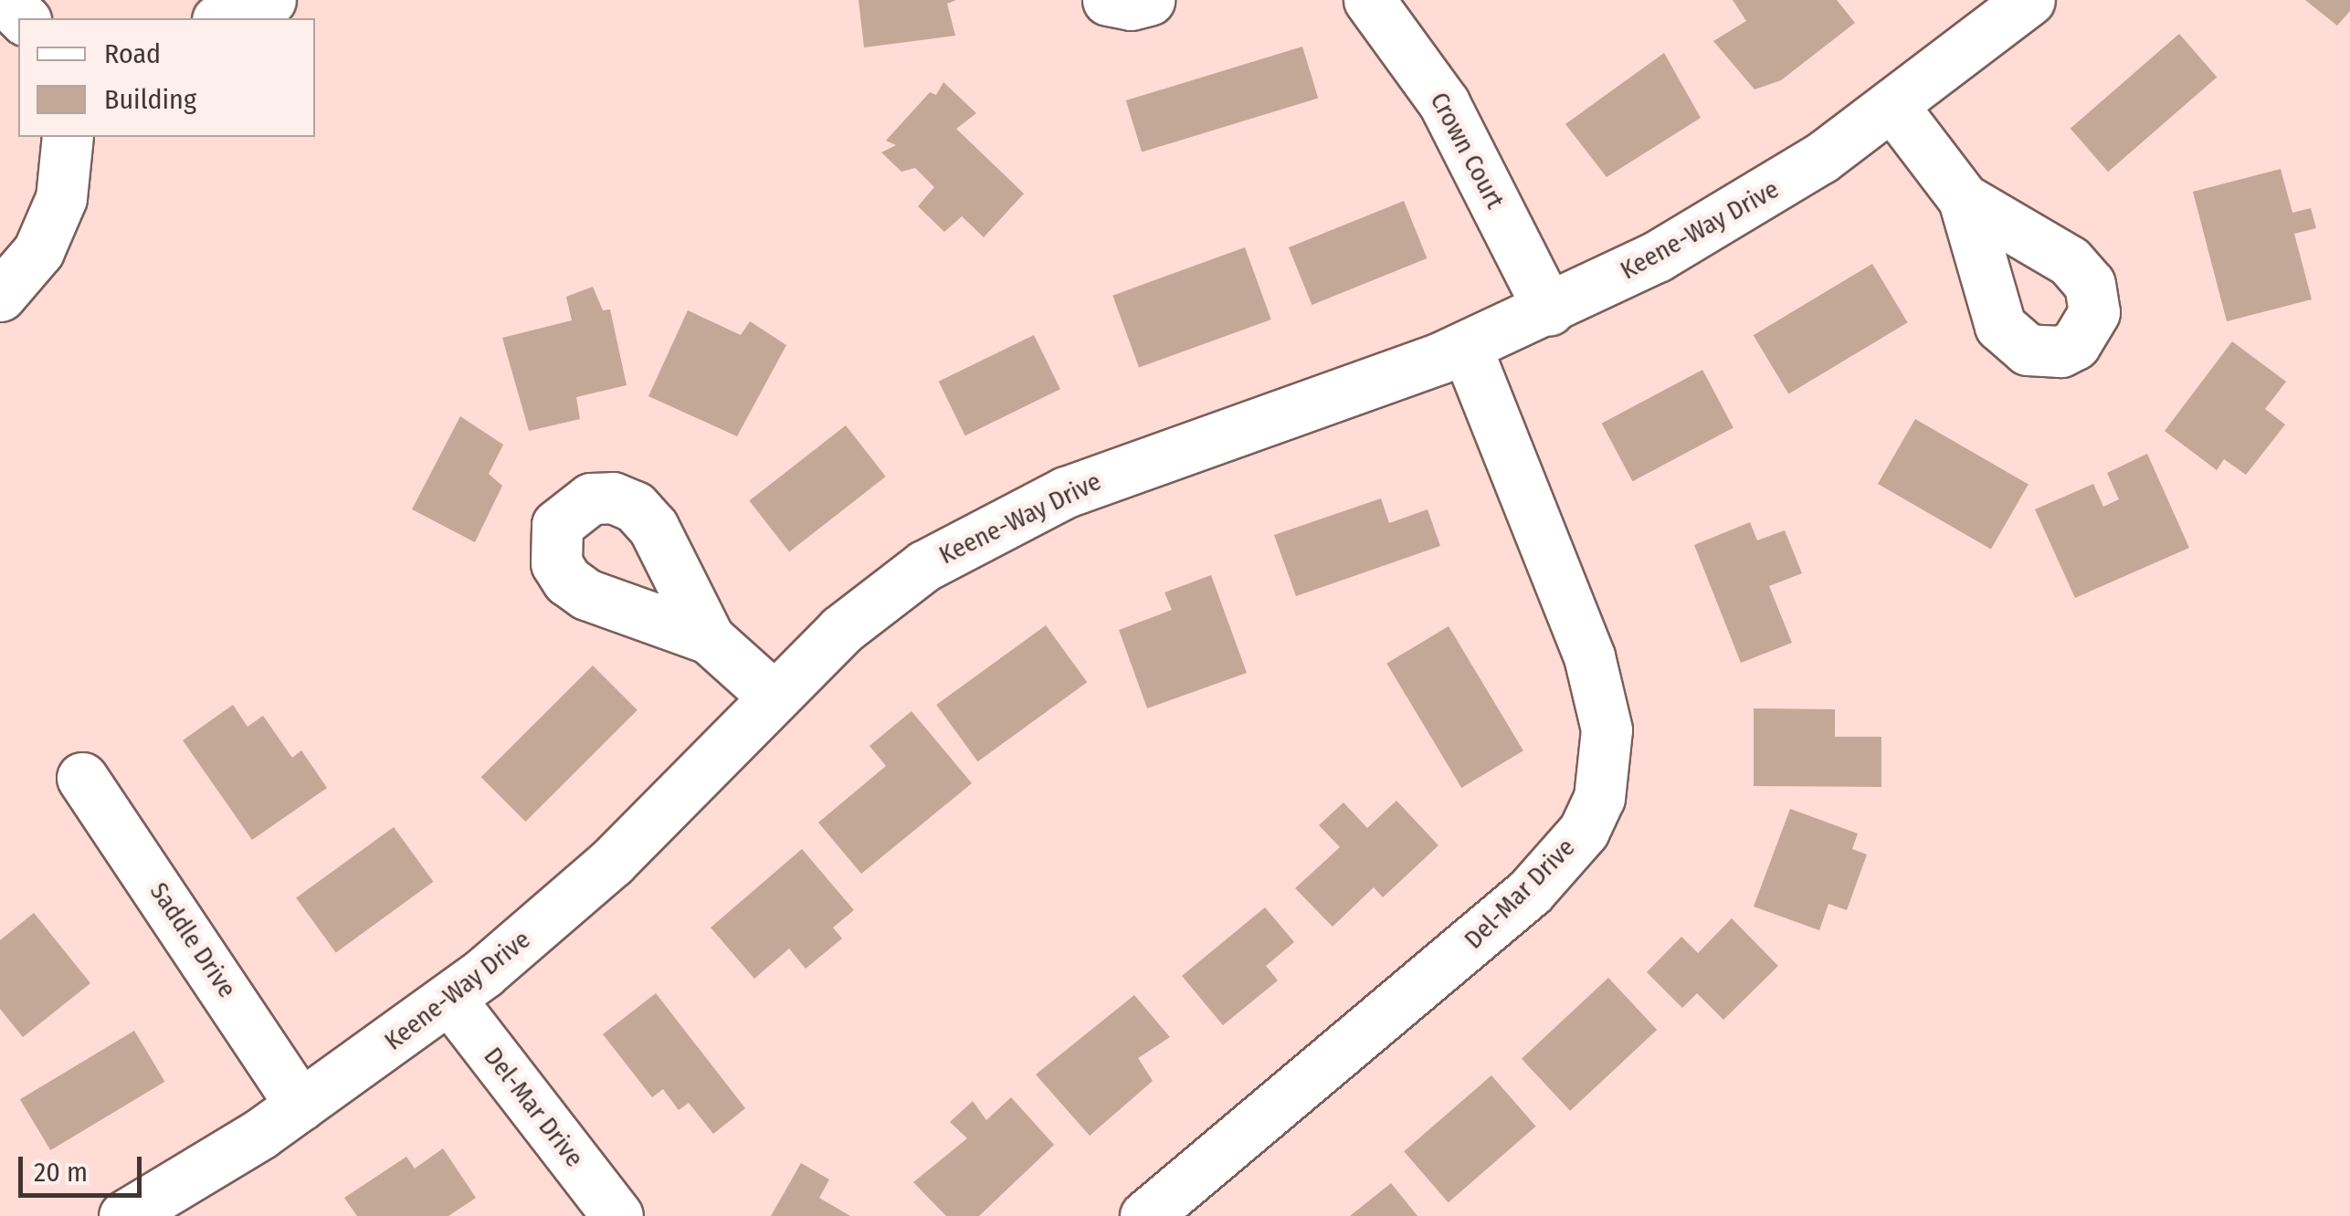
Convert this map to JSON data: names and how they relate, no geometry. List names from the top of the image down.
{
  "streets": {
    "street": [
      "Crown Court",
      "Keene-Way Drive",
      "Del-Mar Drive",
      "Saddle Drive"
    ]
  },
  "crossings": [
    ["Crown Court", "Keene-Way Drive"],
    ["Keene-Way Drive", "Del-Mar Drive"],
    ["Keene-Way Drive", "Saddle Drive"]
  ],
  "legend": ["Road", "Building"],
  "scale_bar": "20 m"
}
